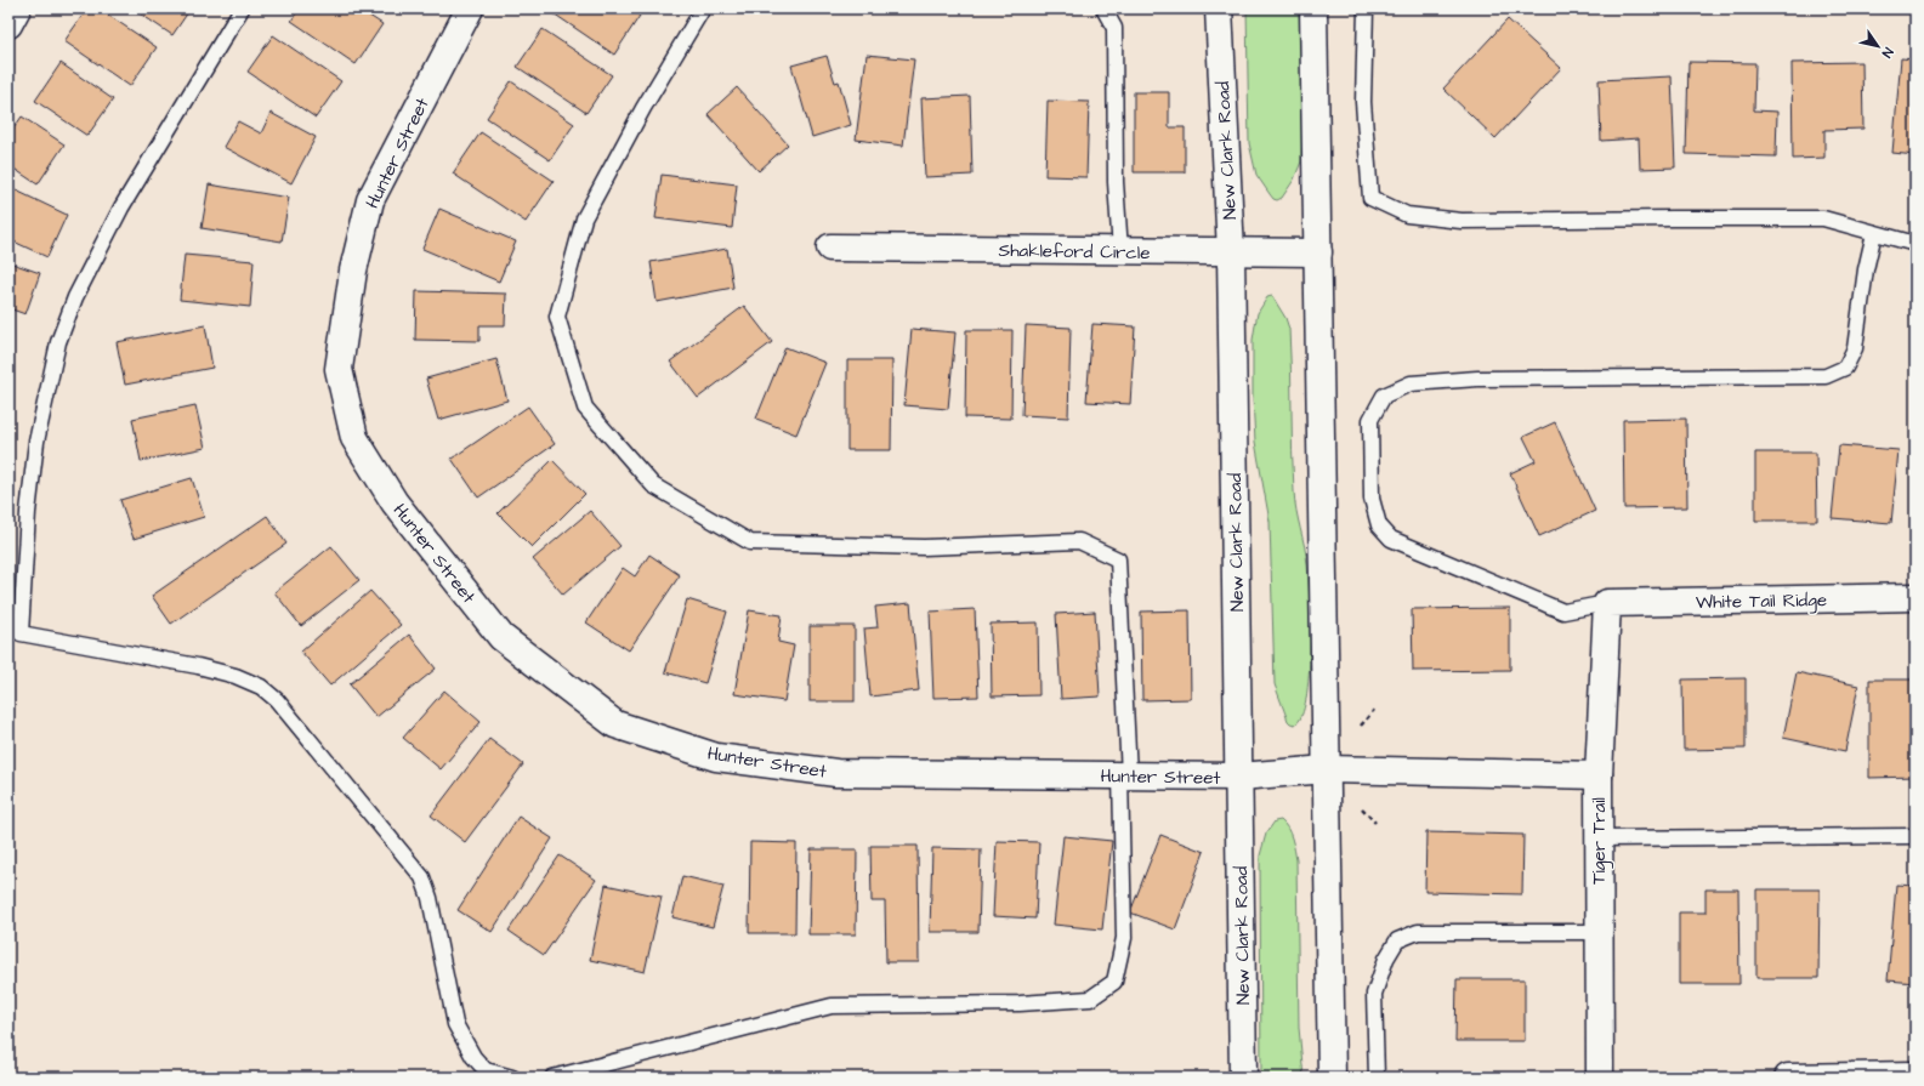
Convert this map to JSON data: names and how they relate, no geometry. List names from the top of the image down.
{
  "streets": {
    "street": [
      "New Clark Road",
      "Hunter Street",
      "Shakleford Circle",
      "White Tail Ridge",
      "Tiger Trail"
    ]
  },
  "crossings": [
    ["New Clark Road", "Hunter Street"],
    ["New Clark Road", "Shakleford Circle"],
    ["Hunter Street", "Tiger Trail"],
    ["White Tail Ridge", "Tiger Trail"]
  ],
  "north": "bottom right"
}
